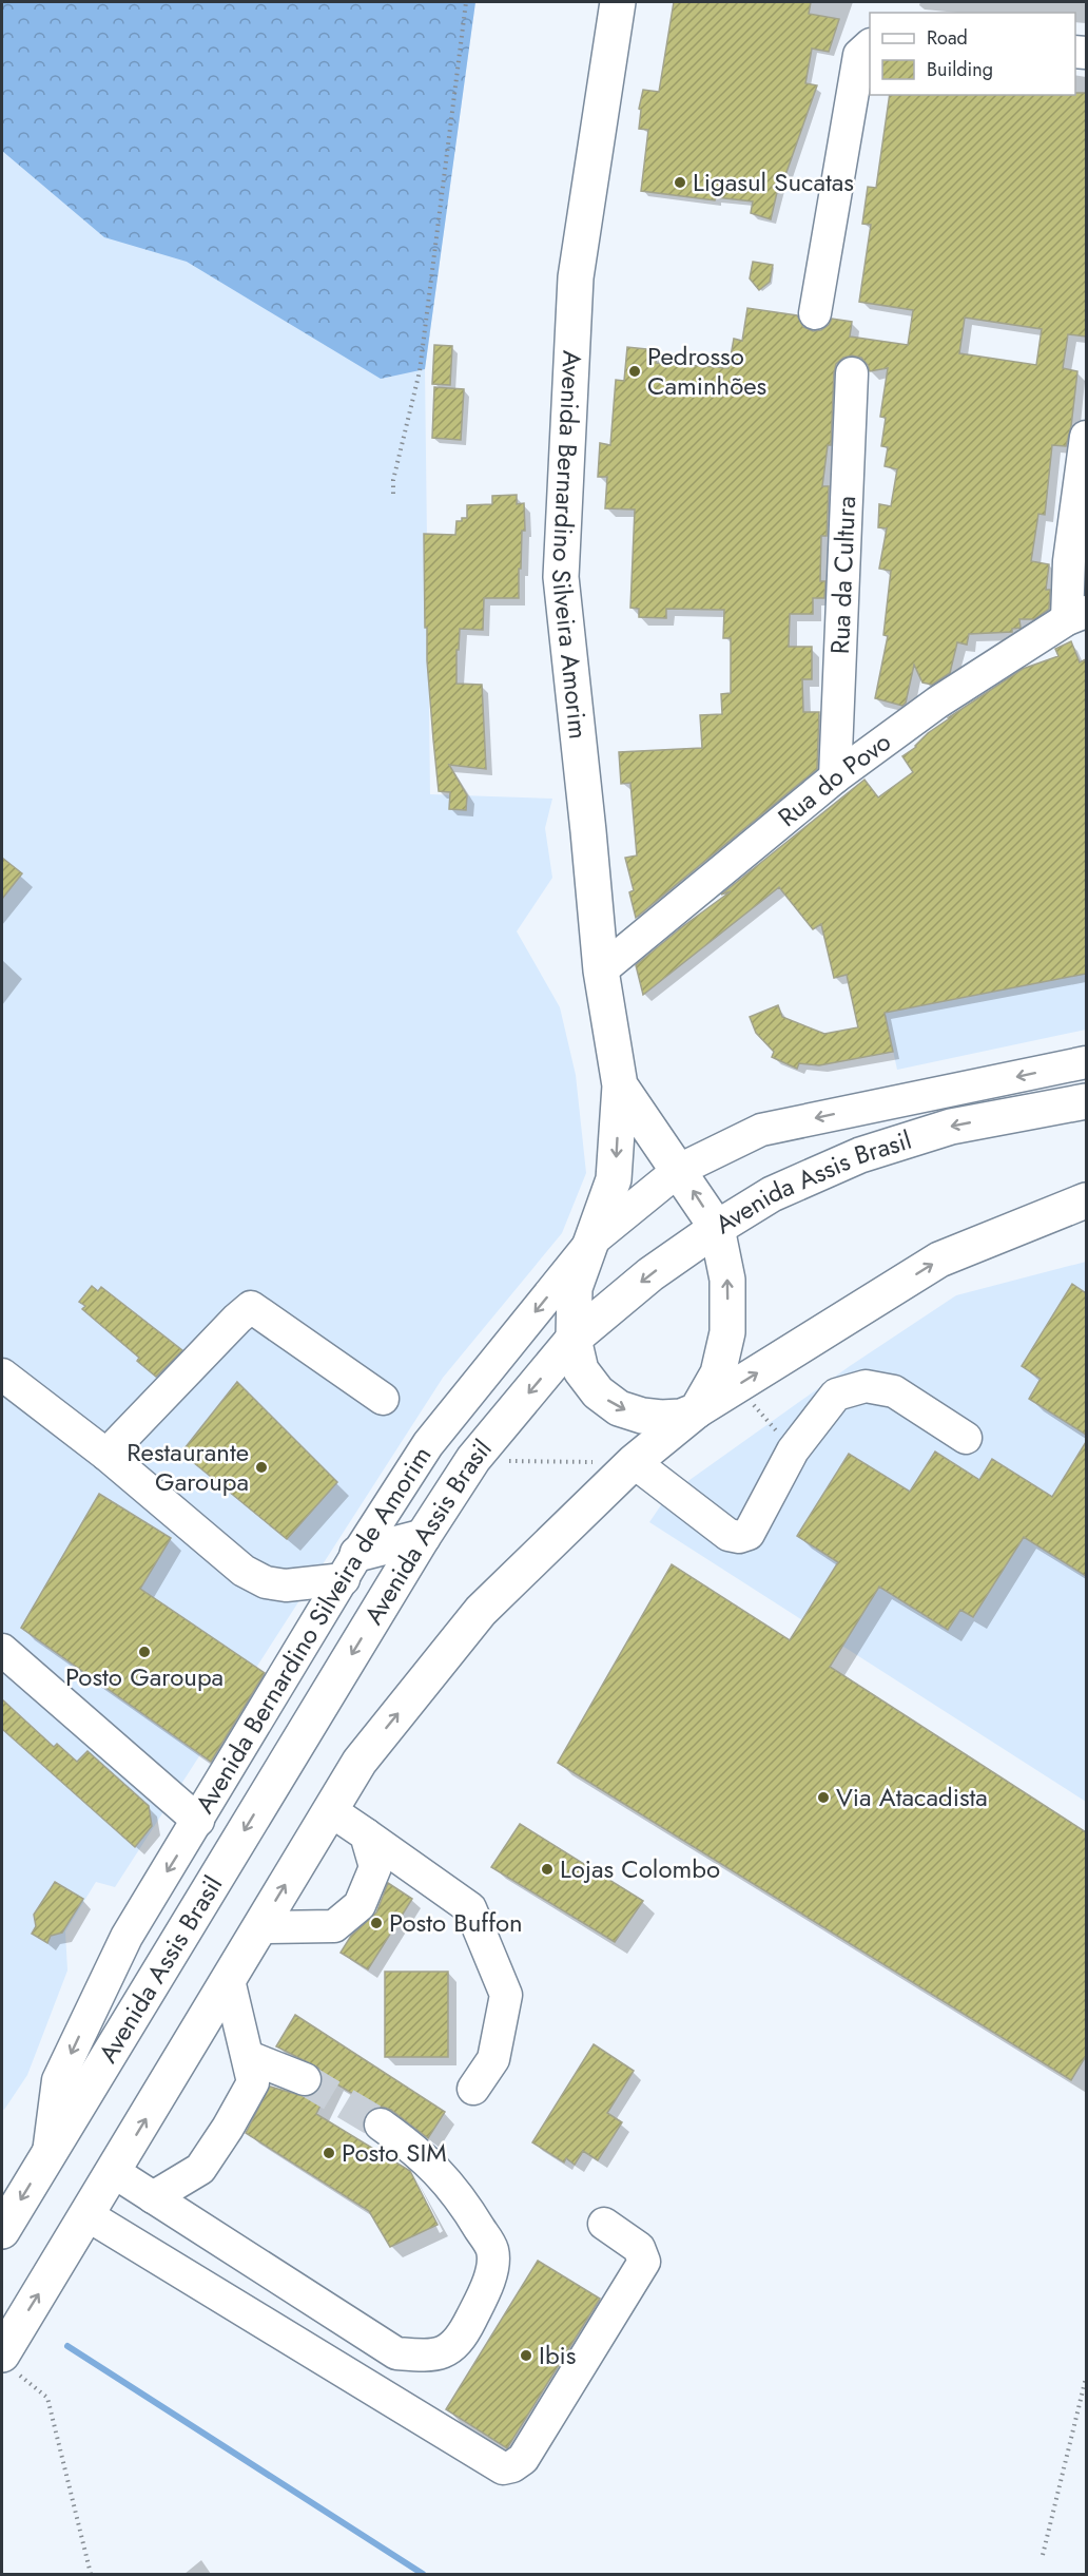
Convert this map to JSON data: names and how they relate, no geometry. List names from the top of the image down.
{
  "streets": {
    "main road": ["Avenida Bernardino Silveira Amorim", "Avenida Assis Brasil"],
    "street": ["Rua da Cultura", "Rua do Povo", "Avenida Bernardino Silveira de Amorim"]
  },
  "crossings": [
    ["Avenida Bernardino Silveira Amorim", "Rua do Povo"],
    ["Avenida Bernardino Silveira Amorim", "Avenida Assis Brasil"],
    ["Avenida Bernardino Silveira Amorim", "Avenida Bernardino Silveira de Amorim"],
    ["Rua da Cultura", "Rua do Povo"],
    ["Avenida Assis Brasil", "Avenida Bernardino Silveira de Amorim"]
  ],
  "one_way": ["Avenida Bernardino Silveira de Amorim"],
  "places": [
    "Ligasul Sucatas",
    "Pedrosso Caminhões",
    "Restaurante Garoupa",
    "Posto Garoupa",
    "Via Atacadista",
    "Lojas Colombo",
    "Posto Buffon",
    "Posto SIM",
    "Ibis"
  ],
  "legend": ["Road", "Building"]
}
